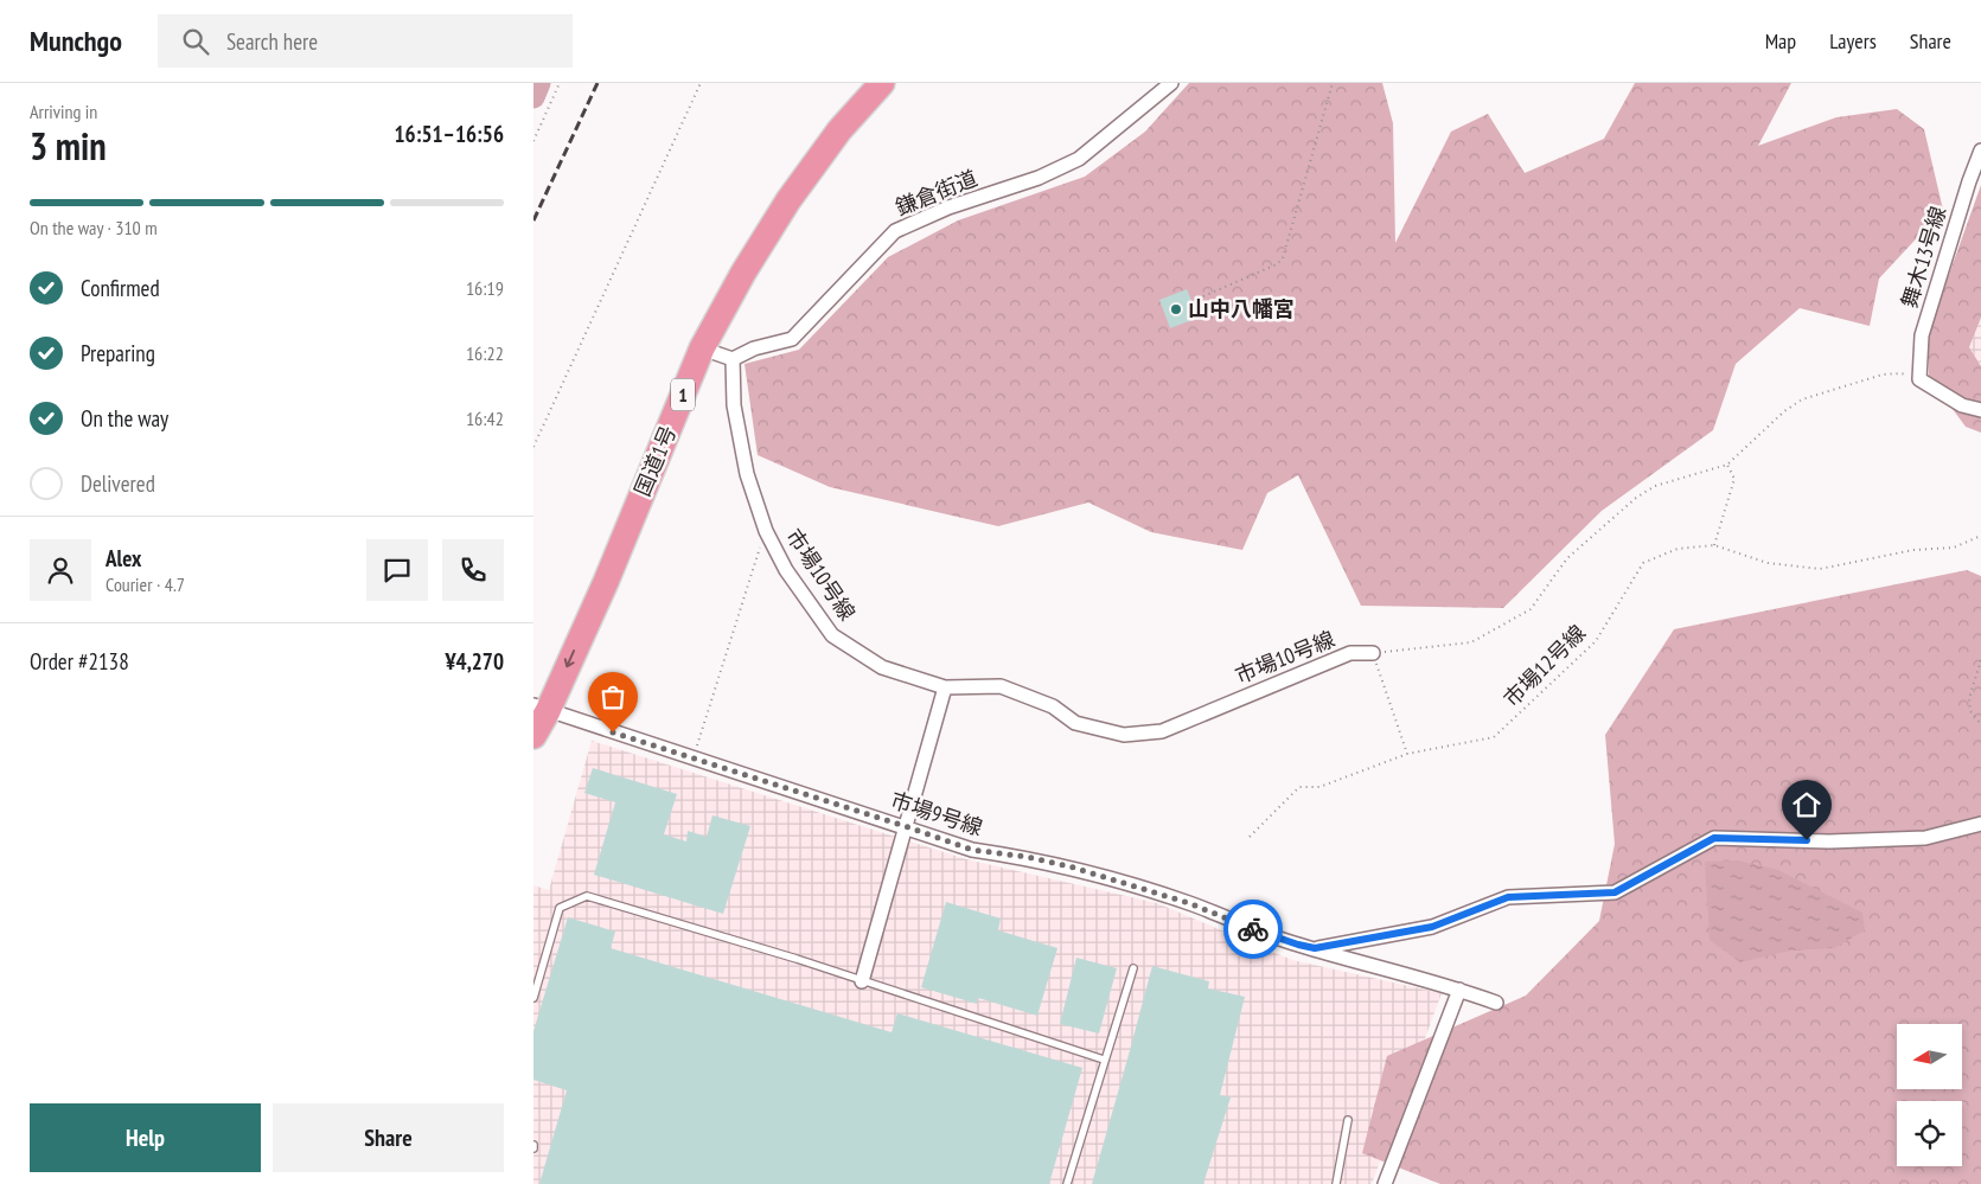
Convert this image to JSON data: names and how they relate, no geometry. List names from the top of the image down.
{
  "streets": {
    "highway": ["1", "国道1号"],
    "street": [
      "鎌倉街道",
      "舞木13号線",
      "市場10号線",
      "市場9号線"
    ],
    "path": ["市場12号線"]
  },
  "crossings": [
    ["鎌倉街道", "市場10号線"],
    ["国道1号", "市場9号線"]
  ],
  "places": ["山中八幡宮"],
  "north": "left",
  "page": {
    "header": "Munchgo",
    "search": "Search here",
    "nav": ["Map", "Layers", "Share"],
    "heading": ["3 min", "Arriving in", "16:51–16:56"],
    "panel": [
      "Alex",
      "Courier · 4.7",
      "Order #2138",
      "¥4,270"
    ],
    "bar": "On the way · 310 m",
    "list": [
      ["Confirmed", "16:19"],
      ["Preparing", "16:22"],
      ["On the way", "16:42"],
      "Delivered"
    ],
    "buttons": ["Help", "Share"]
  }
}
